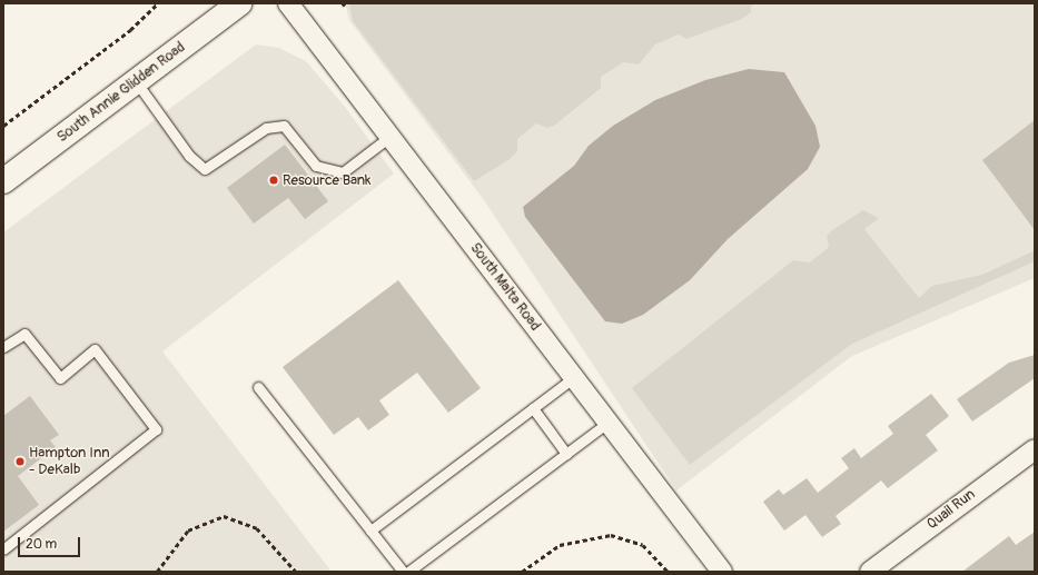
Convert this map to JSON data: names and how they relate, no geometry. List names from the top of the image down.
{
  "streets": {
    "main road": ["South Annie Glidden Road"],
    "street": ["South Malta Road", "Quail Run"]
  },
  "places": ["Resource Bank", "Hampton Inn - DeKalb"],
  "scale_bar": "20 m"
}
